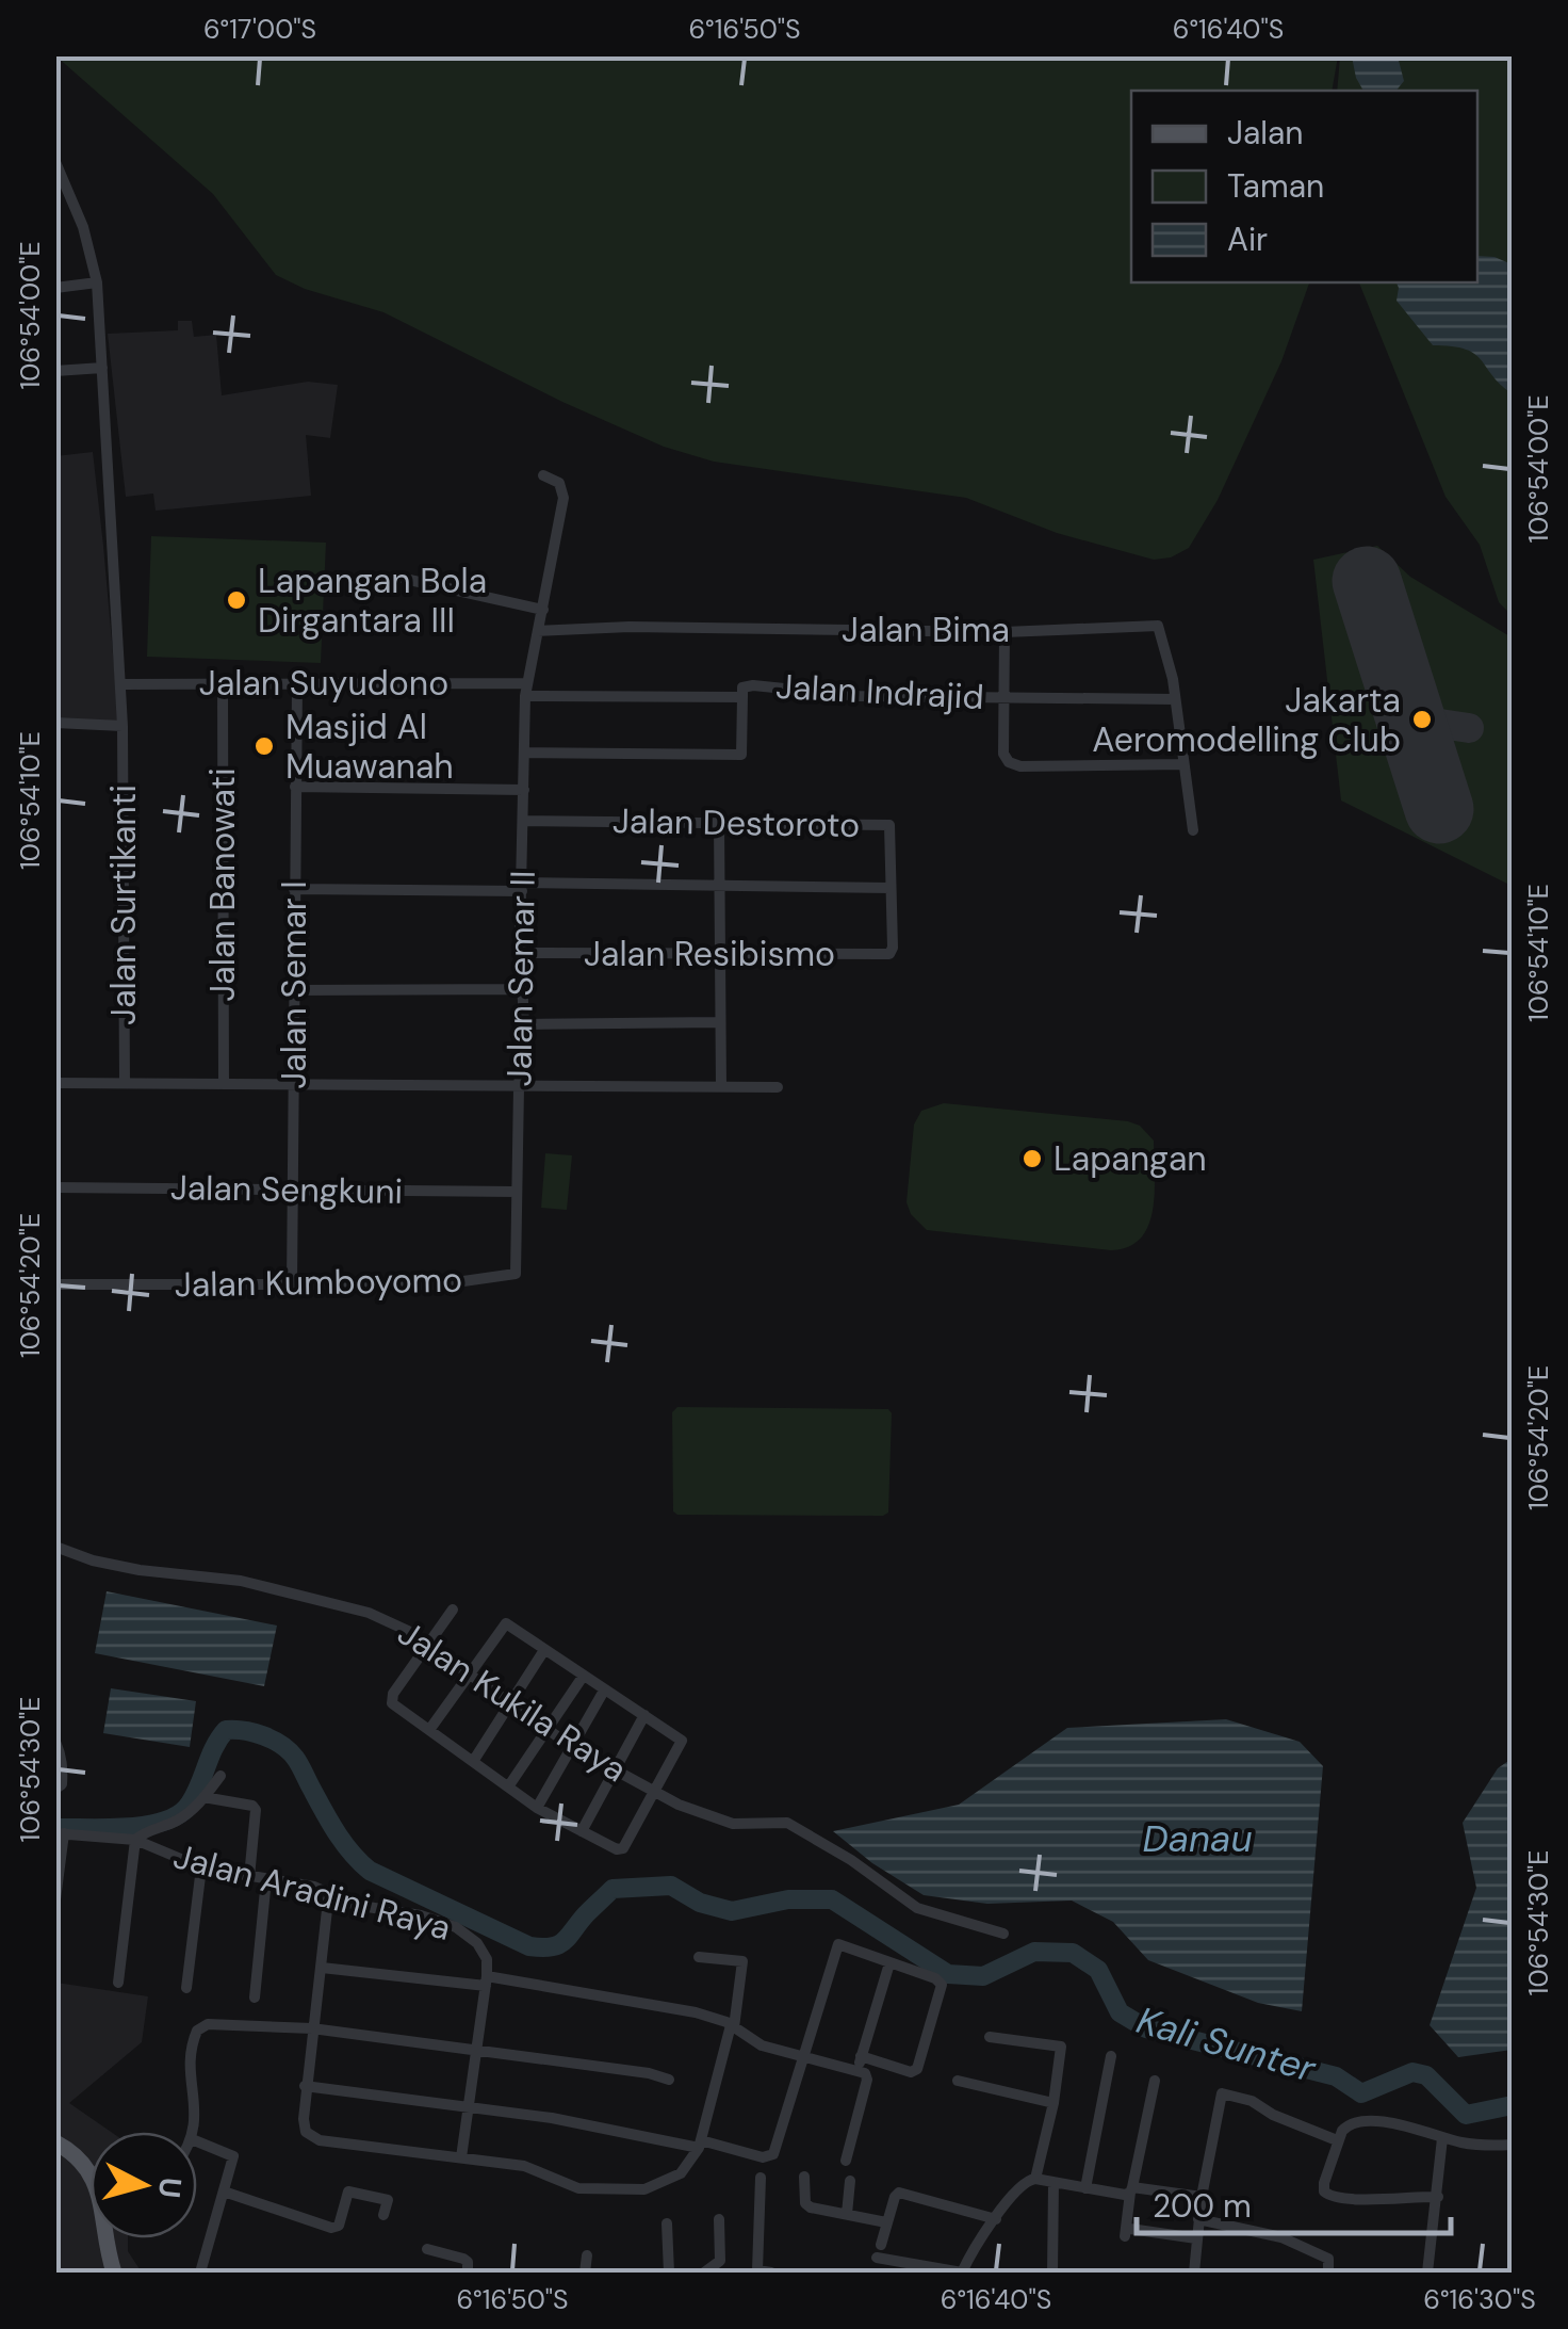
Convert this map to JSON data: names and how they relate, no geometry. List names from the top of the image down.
{
  "streets": {
    "street": [
      "Jalan Bima",
      "Jalan Suyudono",
      "Jalan Indrajid",
      "Jalan Destoroto",
      "Jalan Banowati",
      "Jalan Surtikanti",
      "Jalan Resibismo",
      "Jalan Semar II",
      "Jalan Semar I",
      "Jalan Sengkuni",
      "Jalan Kumboyomo",
      "Jalan Kukila Raya",
      "Jalan Aradini Raya"
    ]
  },
  "crossings": [
    ["Jalan Bima", "Jalan Indrajid"],
    ["Jalan Suyudono", "Jalan Indrajid"],
    ["Jalan Suyudono", "Jalan Banowati"],
    ["Jalan Suyudono", "Jalan Surtikanti"],
    ["Jalan Suyudono", "Jalan Semar II"],
    ["Jalan Suyudono", "Jalan Semar I"],
    ["Jalan Indrajid", "Jalan Semar II"],
    ["Jalan Destoroto", "Jalan Resibismo"],
    ["Jalan Destoroto", "Jalan Semar II"],
    ["Jalan Resibismo", "Jalan Semar II"],
    ["Jalan Semar II", "Jalan Sengkuni"],
    ["Jalan Semar II", "Jalan Kumboyomo"],
    ["Jalan Semar I", "Jalan Sengkuni"],
    ["Jalan Semar I", "Jalan Kumboyomo"]
  ],
  "water": ["Danau", "Kali Sunter"],
  "places": [
    "Lapangan Bola Dirgantara III",
    "Jakarta Aeromodelling Club",
    "Masjid Al Muawanah",
    "Lapangan"
  ],
  "legend": ["Jalan", "Taman", "Air"],
  "scale_bar": "200 m",
  "north": "right",
  "coordinates": [
    "6°17'00\"S",
    "6°16'50\"S",
    "6°16'40\"S",
    "106°54'00\"E",
    "106°54'10\"E",
    "106°54'20\"E",
    "106°54'30\"E",
    "6°16'30\"S"
  ]
}
